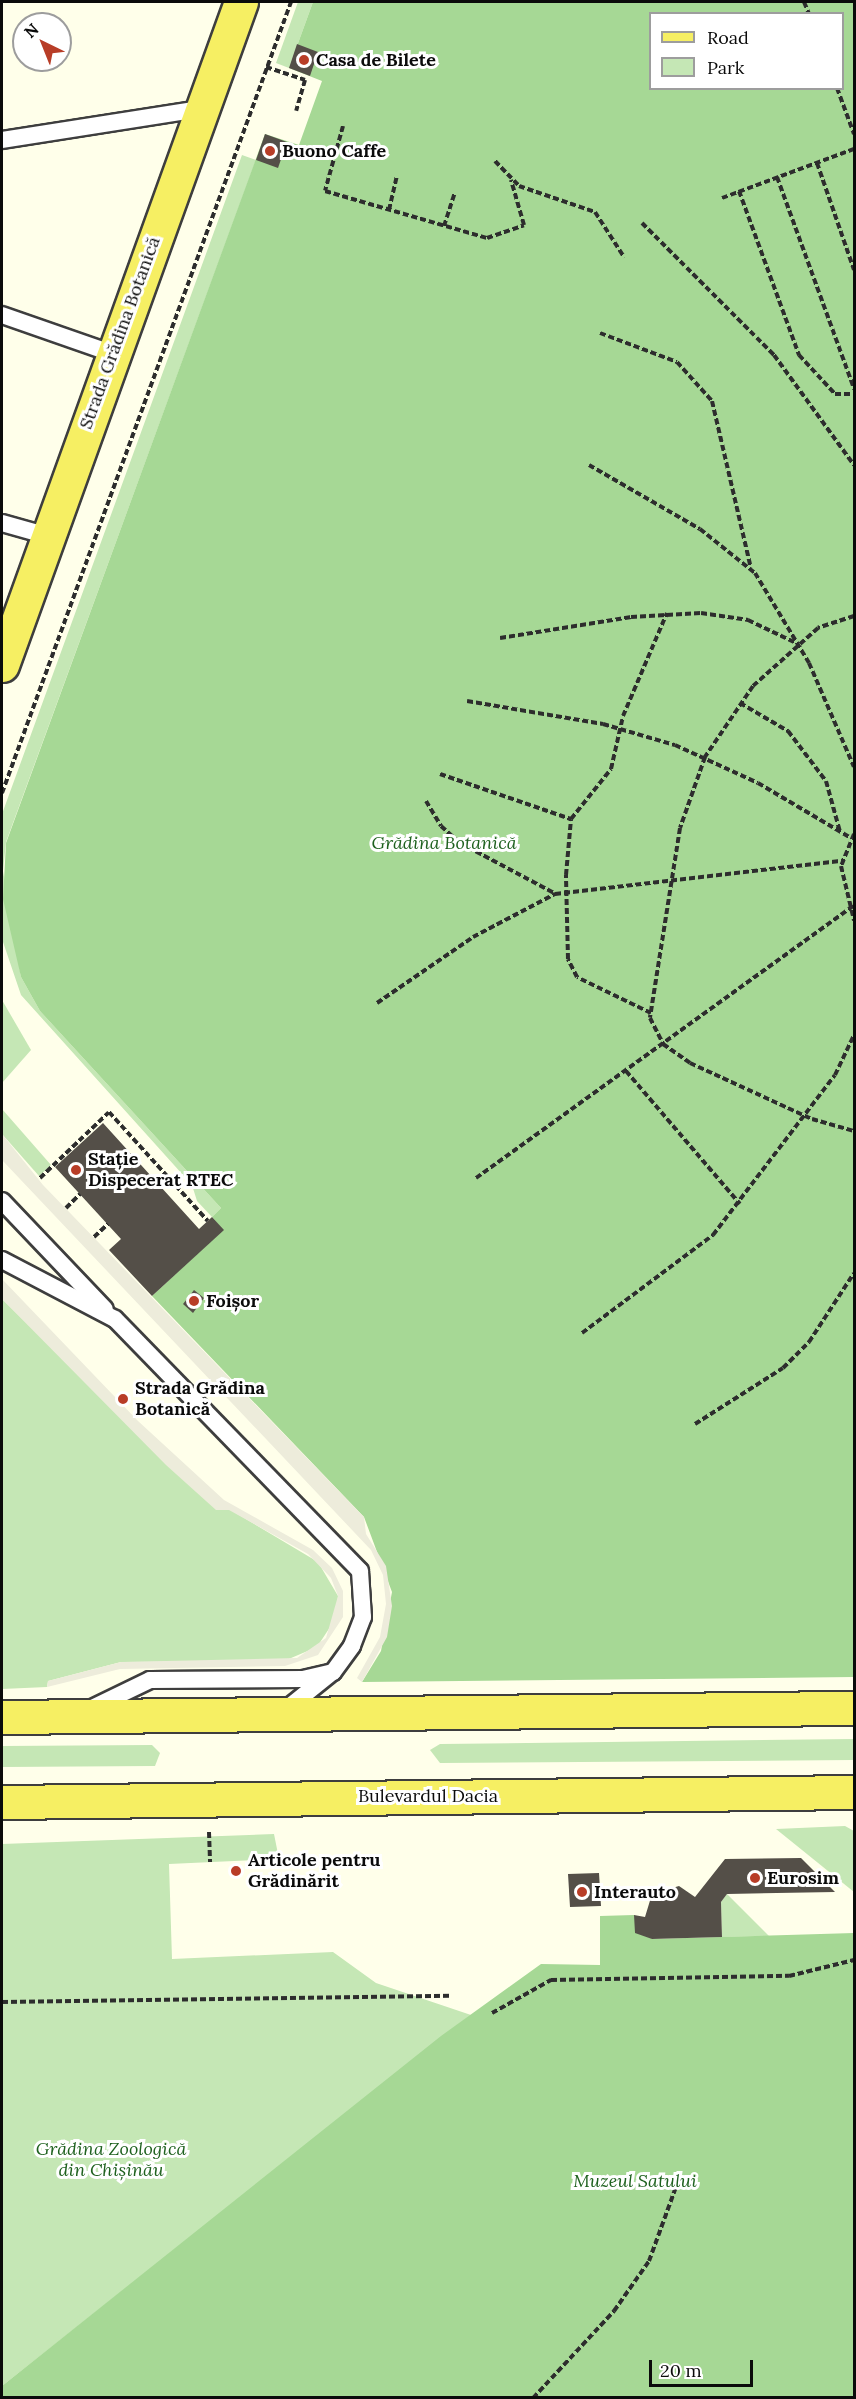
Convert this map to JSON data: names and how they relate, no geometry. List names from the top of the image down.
{
  "streets": {
    "main road": ["Strada Grădina Botanică", "Bulevardul Dacia"]
  },
  "parks": ["Grădina Botanică", "Grădina Zoologică din Chișinău", "Muzeul Satului"],
  "places": [
    "Casa de Bilete",
    "Buono Caffe",
    "Stație Dispecerat RTEC",
    "Foișor",
    "Strada Grădina Botanică",
    "Articole pentru Grădinărit",
    "Eurosim",
    "Interauto"
  ],
  "legend": ["Road", "Park"],
  "scale_bar": "20 m",
  "north": "top left"
}
